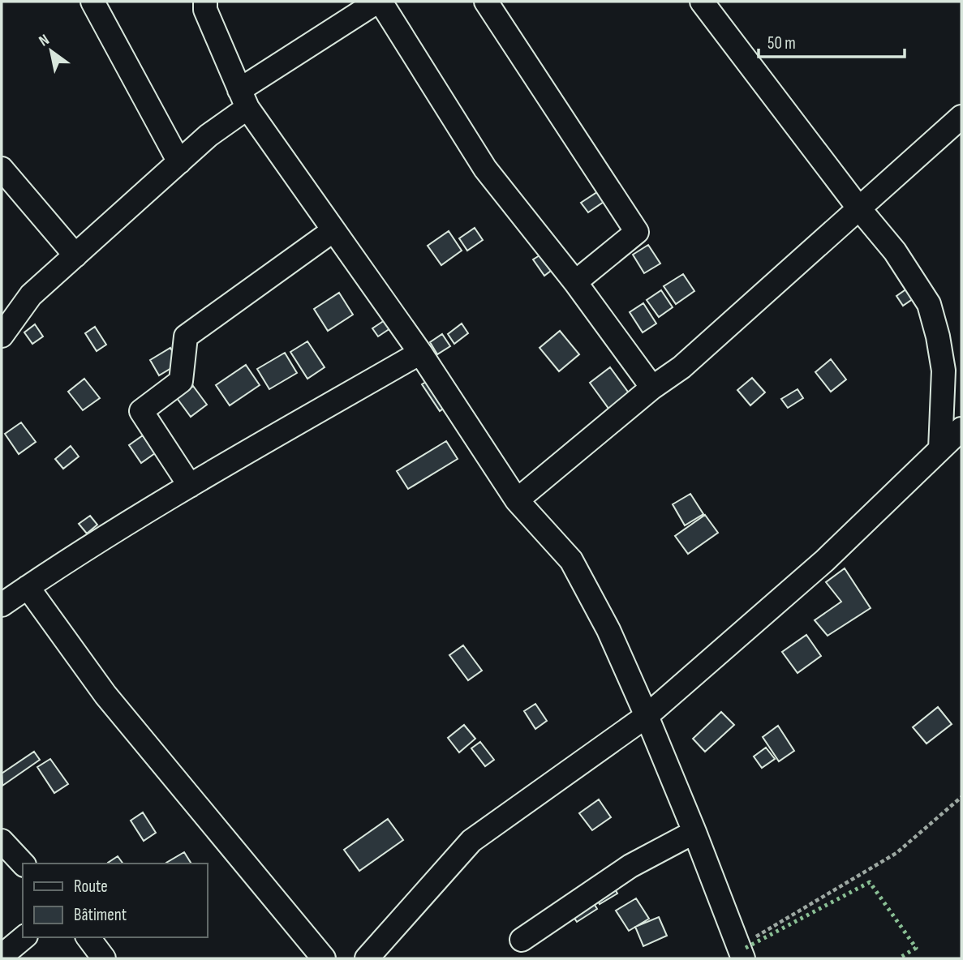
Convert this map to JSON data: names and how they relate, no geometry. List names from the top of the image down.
{
  "legend": ["Route", "Bâtiment"],
  "scale_bar": "50 m",
  "north": "top left"
}
